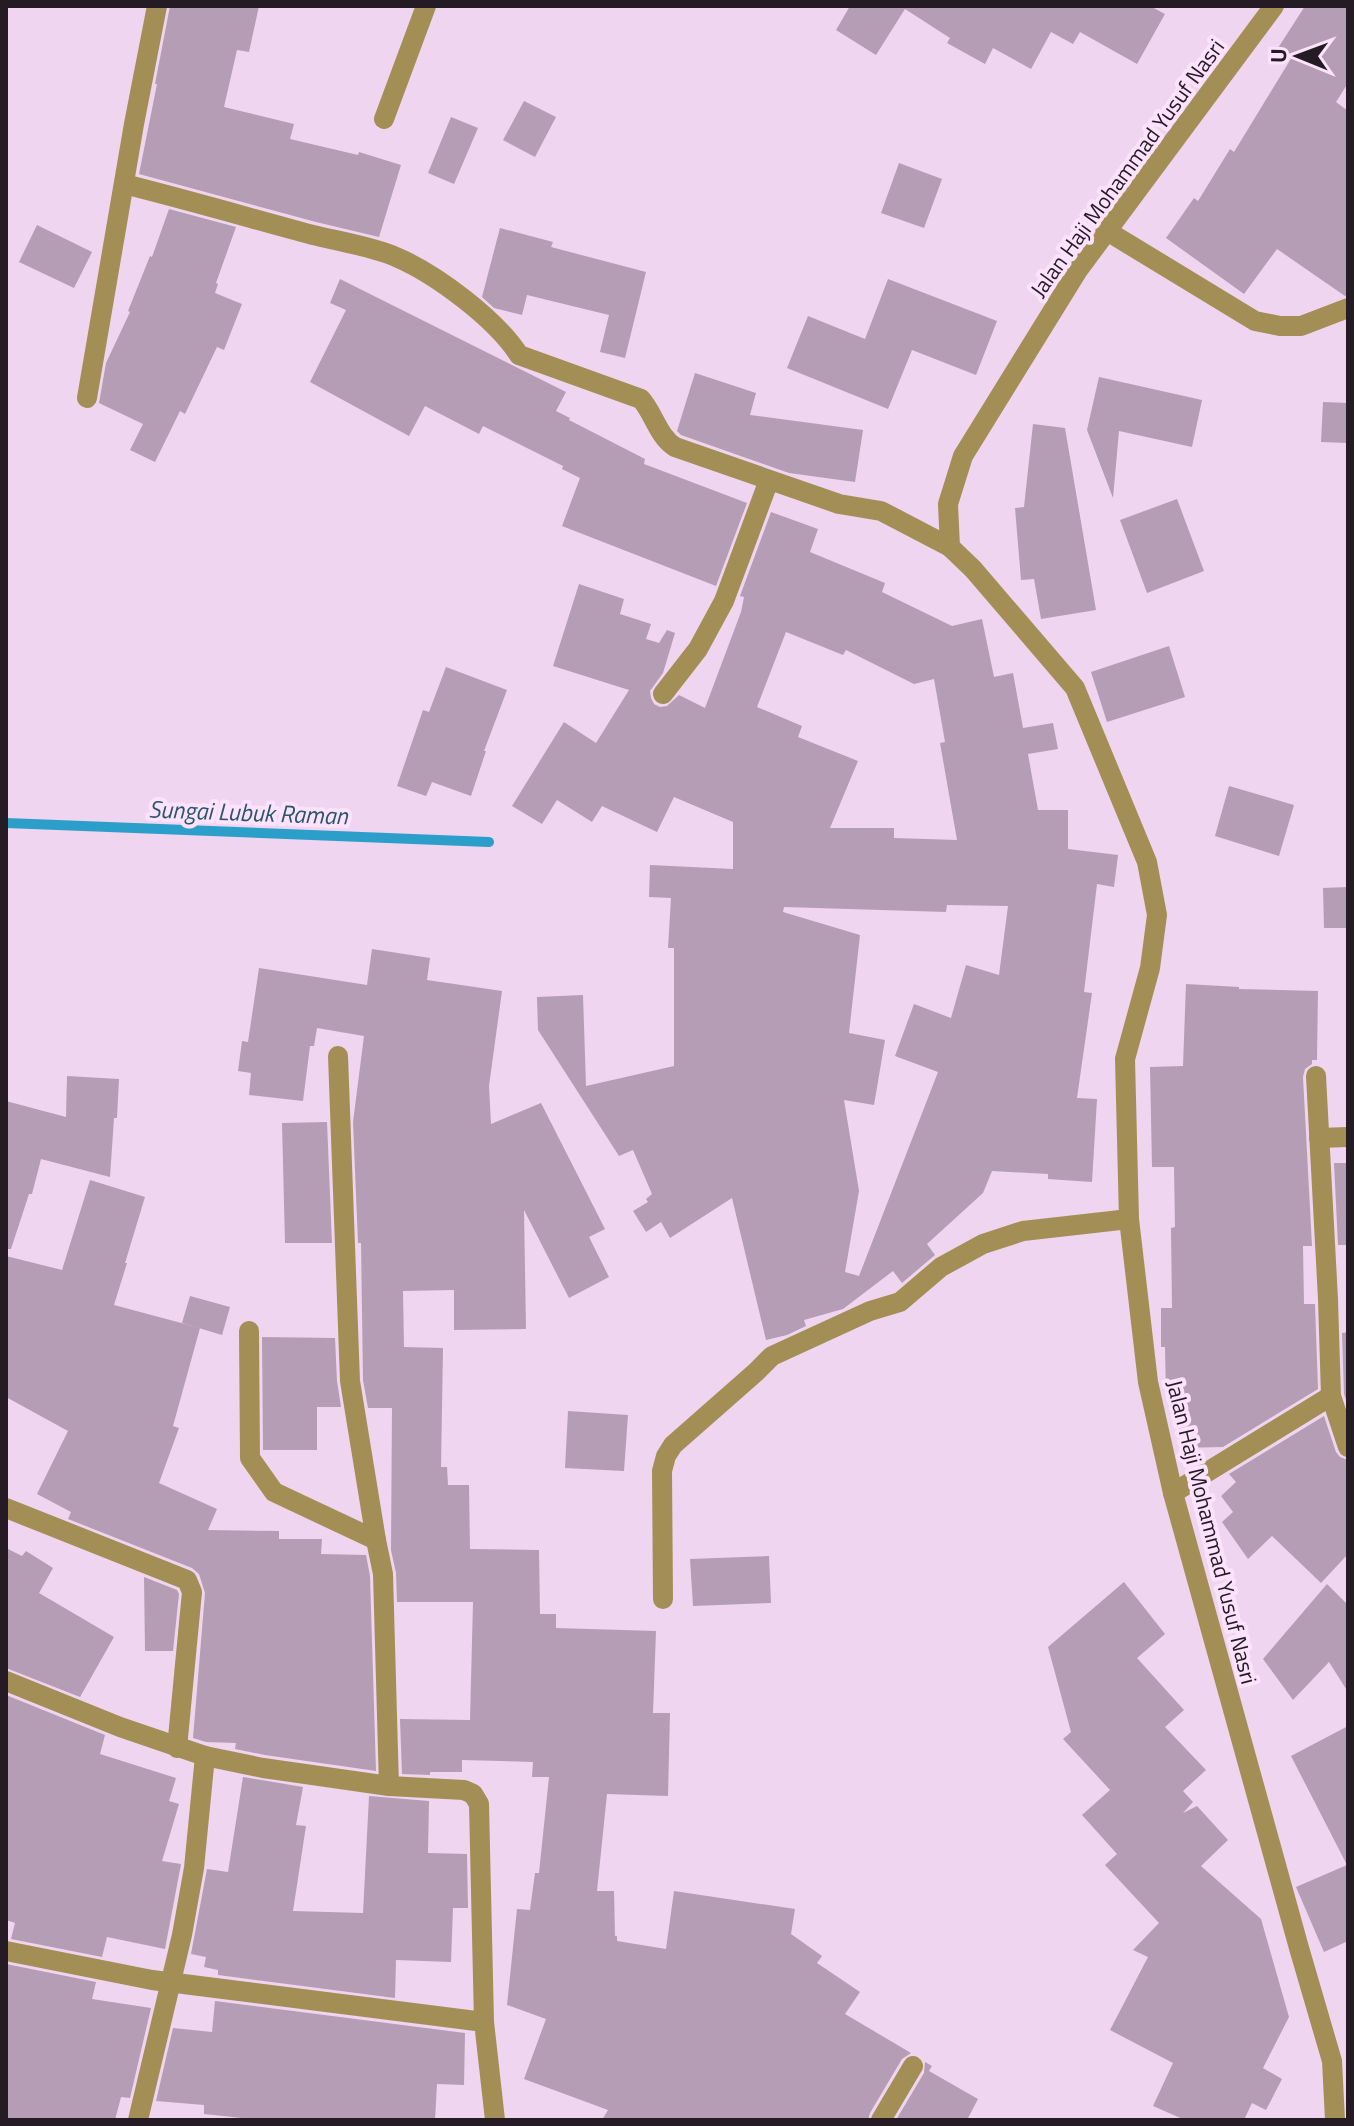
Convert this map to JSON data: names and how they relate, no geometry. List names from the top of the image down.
{
  "streets": {
    "street": ["Jalan Haji Mohammad Yusuf Nasri"]
  },
  "water": ["Sungai Lubuk Raman"],
  "north": "left"
}
